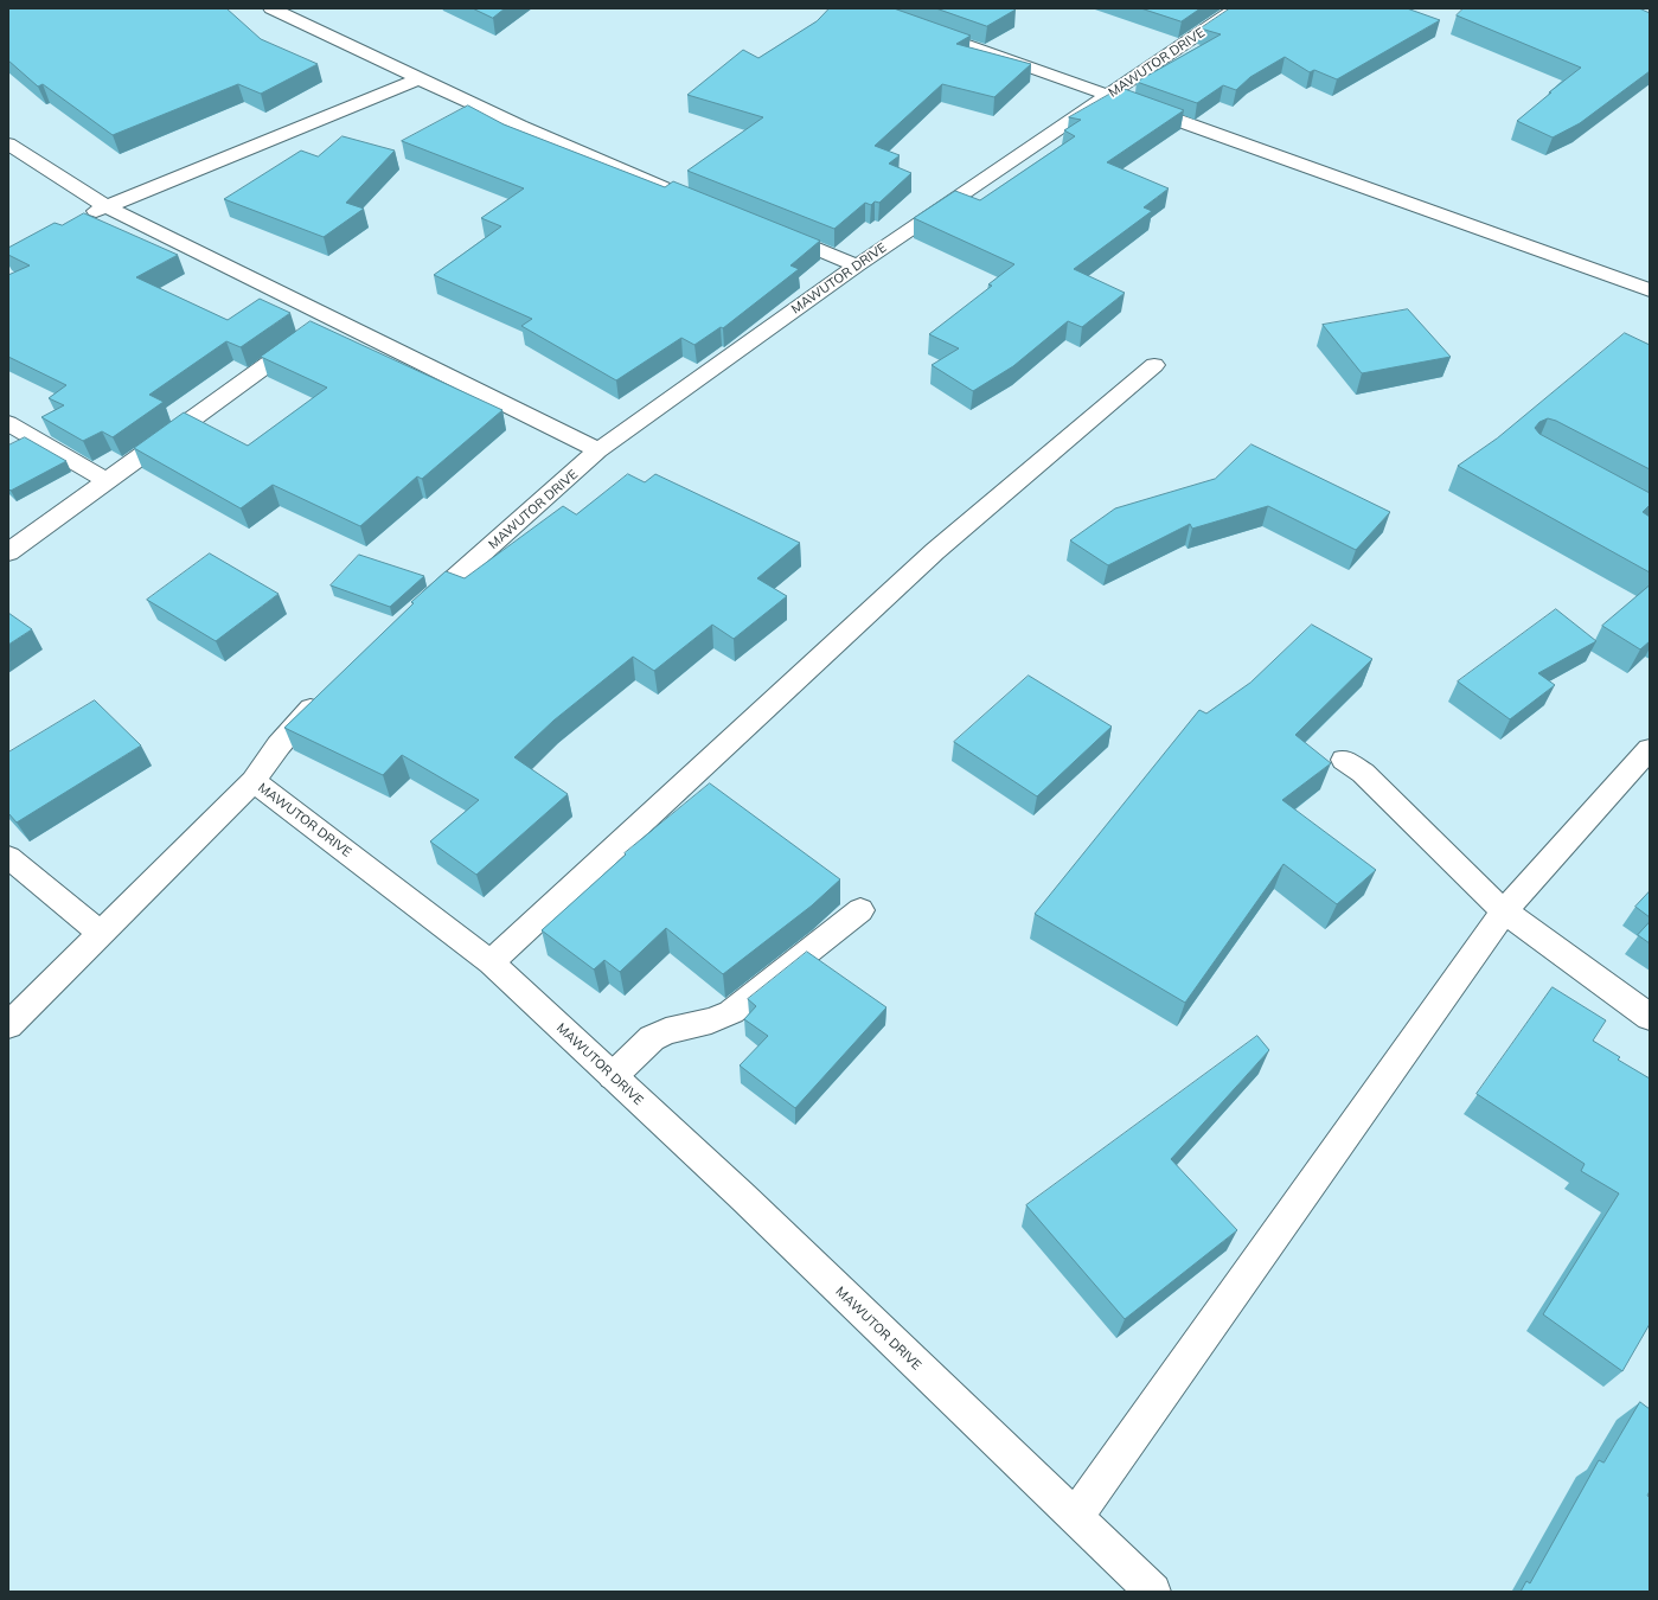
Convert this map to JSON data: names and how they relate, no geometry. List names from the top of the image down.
{
  "streets": {
    "street": ["MAWUTOR DRIVE"]
  }
}
